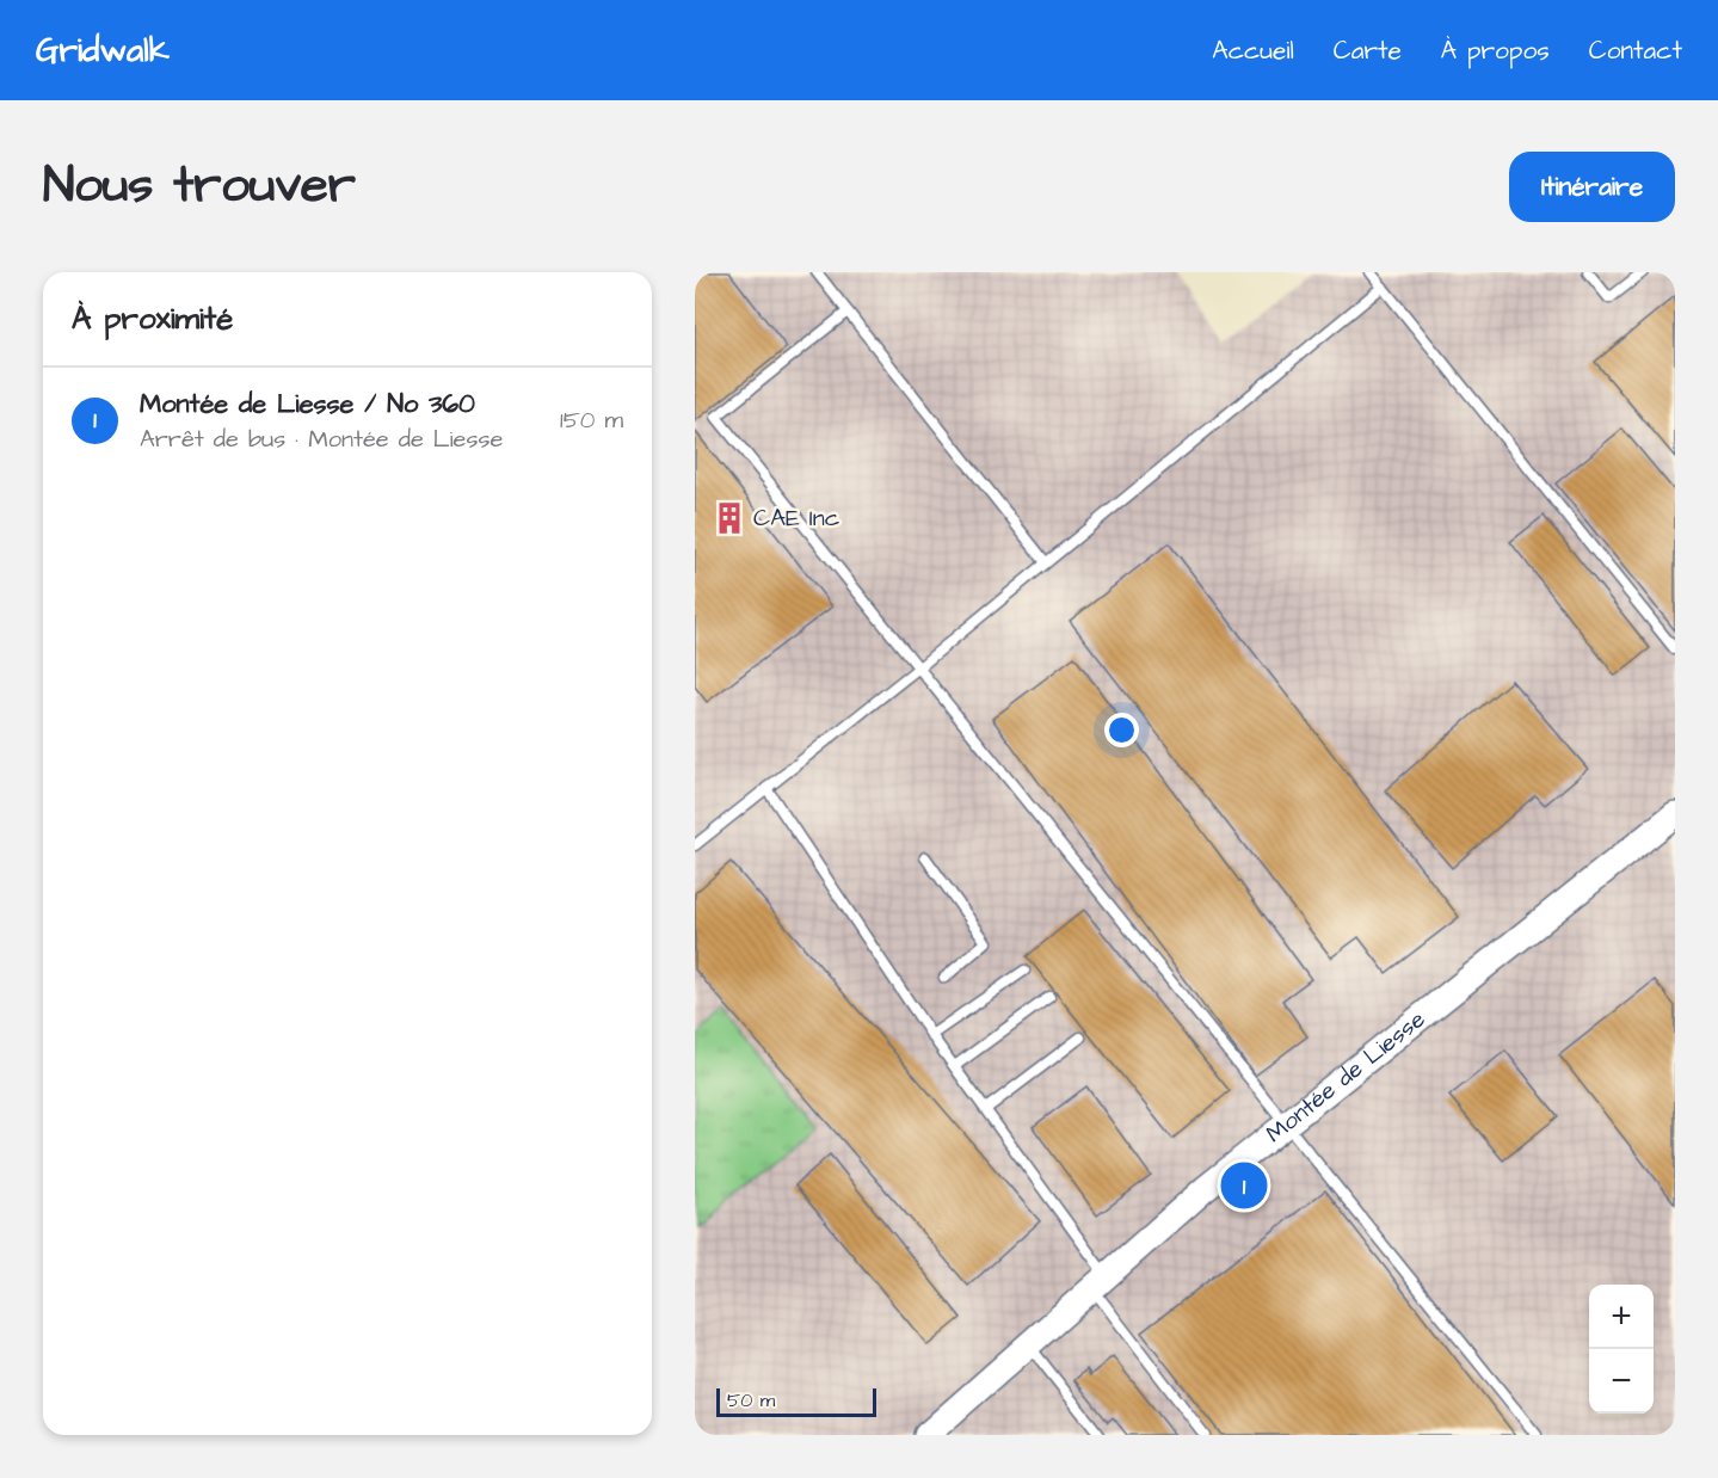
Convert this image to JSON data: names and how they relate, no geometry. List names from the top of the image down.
{
  "streets": {
    "street": ["Montée de Liesse"]
  },
  "places": {
    "building": ["CAE Inc"]
  },
  "scale_bar": "50 m",
  "page": {
    "header": "Gridwalk",
    "nav": [
      "Accueil",
      "Carte",
      "À propos",
      "Contact"
    ],
    "title": "Nous trouver",
    "buttons": "Itinéraire",
    "heading": "À proximité",
    "list": [
      {
        "mark": "1",
        "name": "Montée de Liesse / No 360",
        "note": "Arrêt de bus · Montée de Liesse",
        "value": "150 m"
      }
    ],
    "pins": "1",
    "map_buttons": ["+", "−"],
    "scale": "50 m"
  }
}
